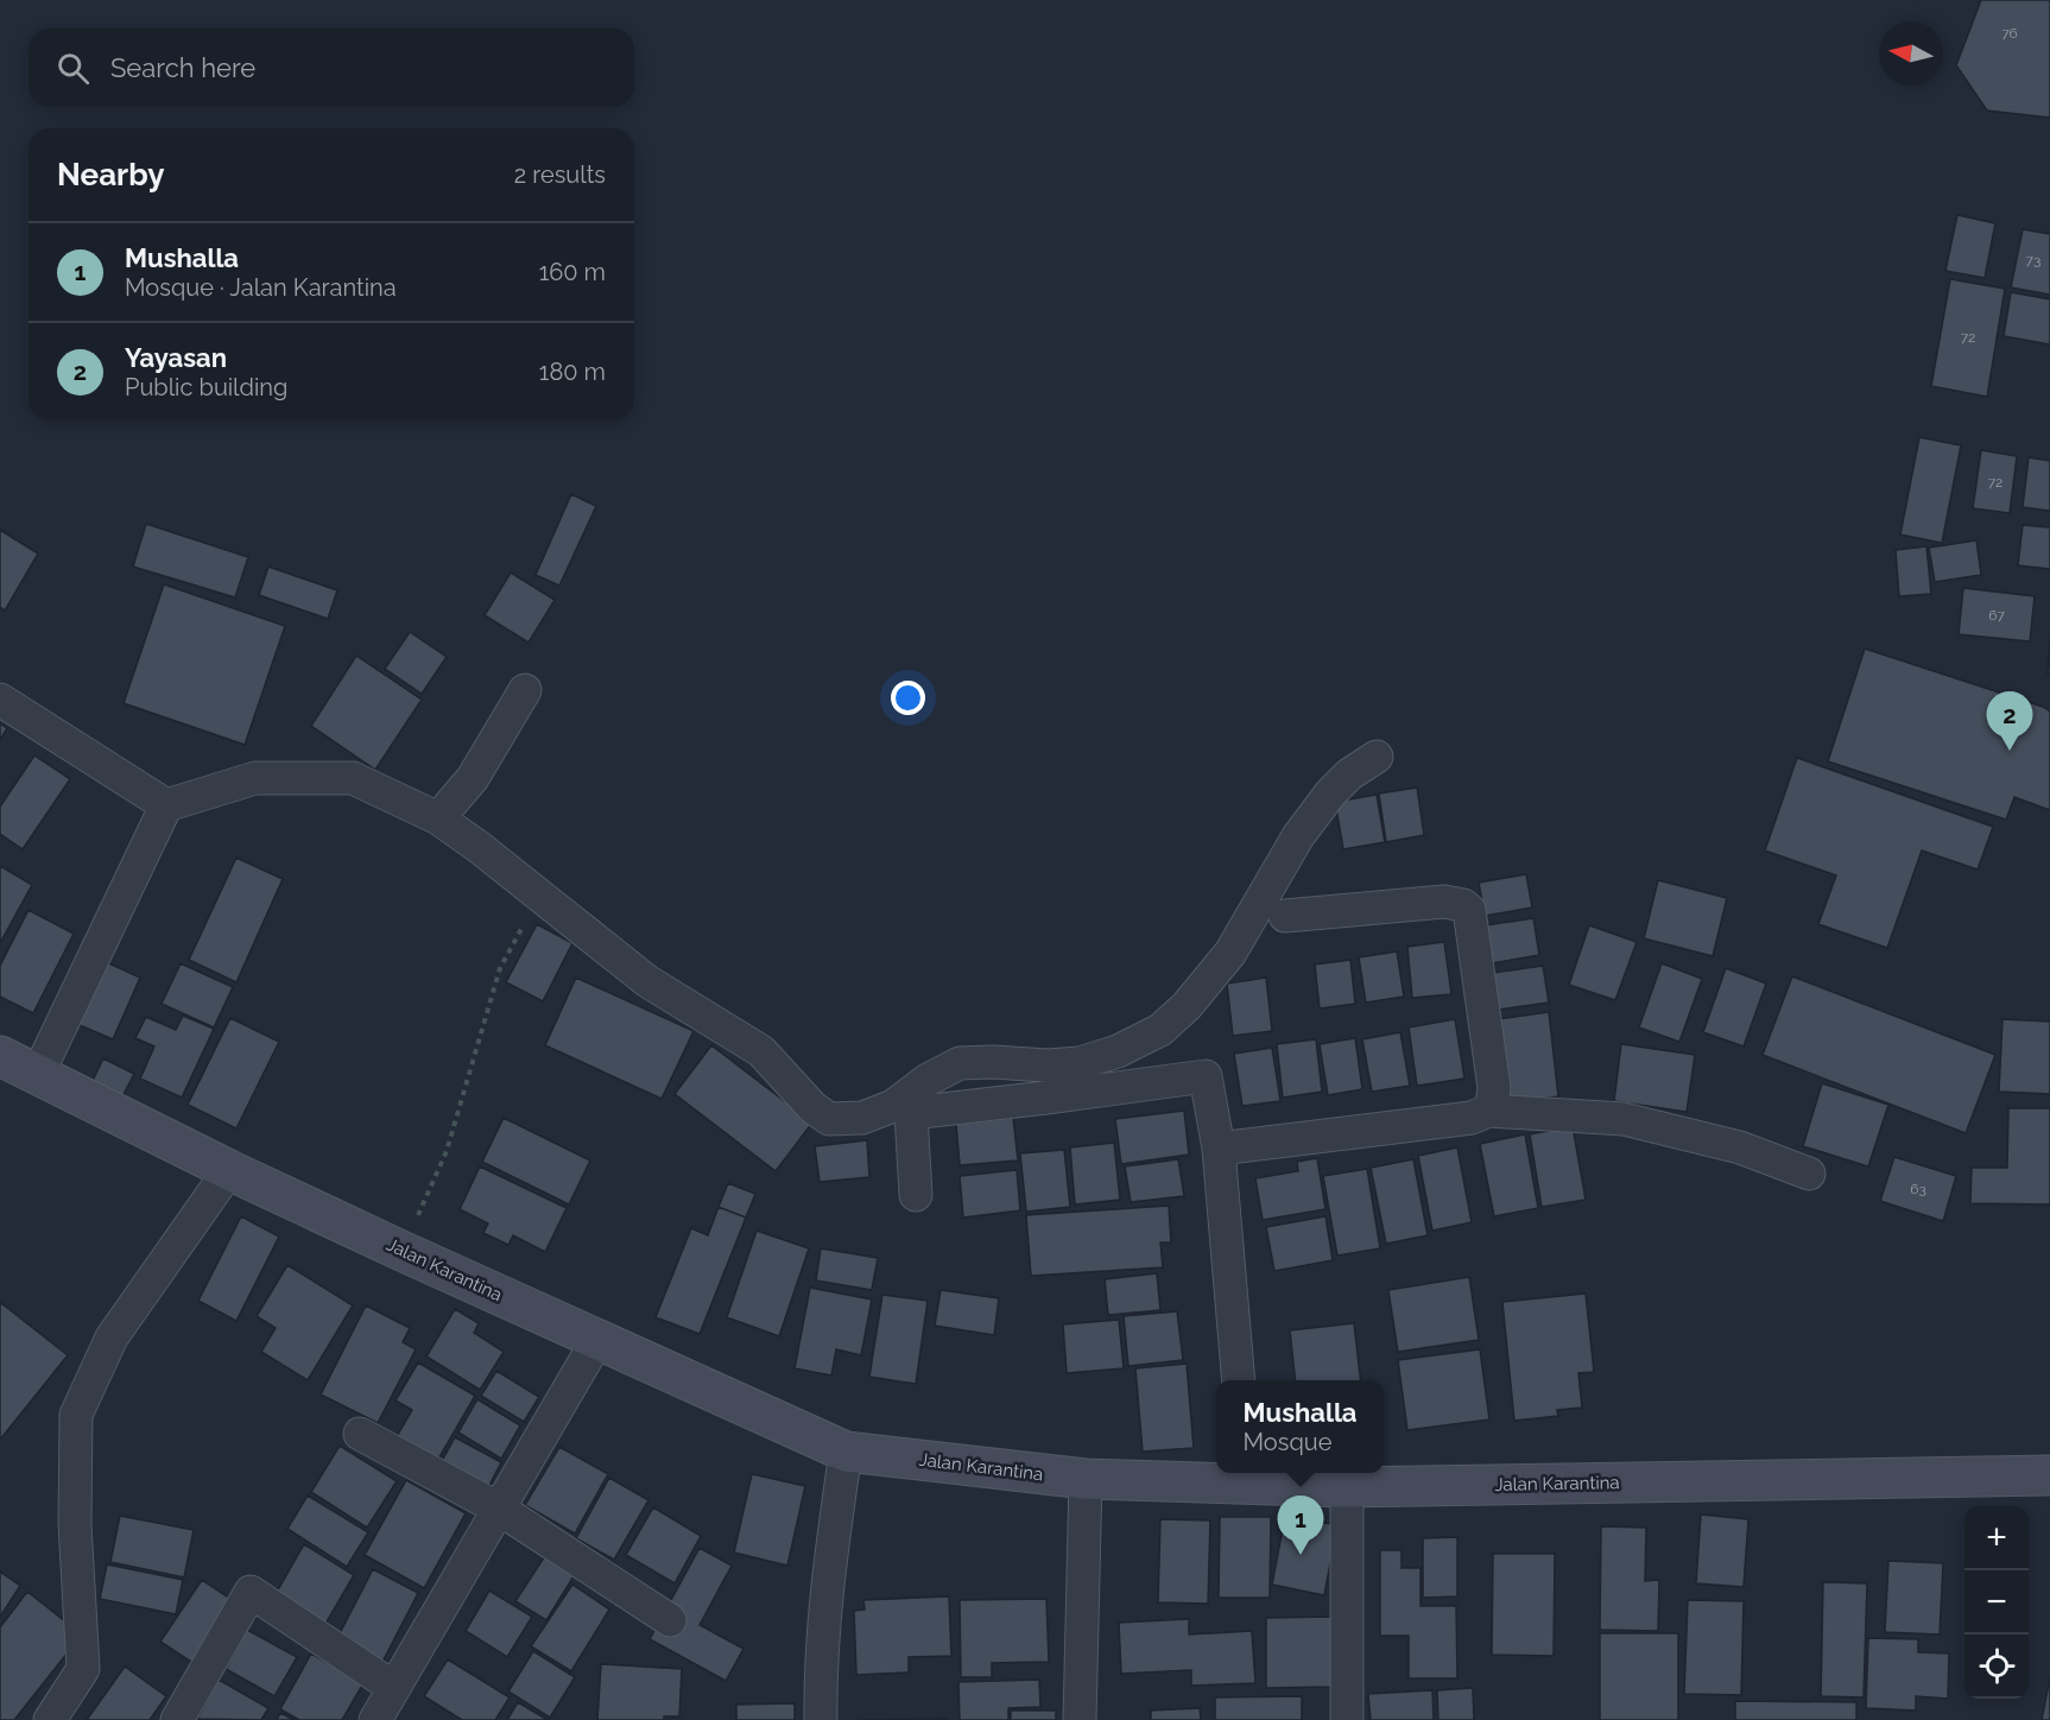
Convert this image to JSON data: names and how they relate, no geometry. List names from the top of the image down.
{
  "streets": {
    "street": ["Jalan Karantina"]
  },
  "house_numbers": [
    "76",
    "73",
    "72",
    "72",
    "67",
    "63"
  ],
  "north": "left",
  "page": {
    "search": "Search here",
    "heading": ["Nearby", "2 results"],
    "list": [
      {
        "mark": "1",
        "name": "Mushalla",
        "note": "Mosque · Jalan Karantina",
        "value": "160 m"
      },
      {
        "mark": "2",
        "name": "Yayasan",
        "note": "Public building",
        "value": "180 m"
      }
    ],
    "pins": ["2", "1"],
    "popup": ["Mushalla", "Mosque"],
    "map_buttons": ["+", "−"]
  }
}
